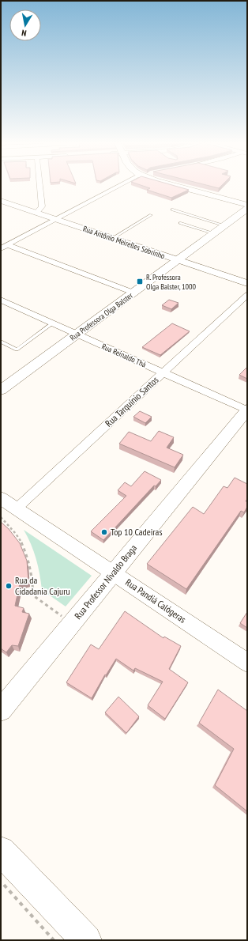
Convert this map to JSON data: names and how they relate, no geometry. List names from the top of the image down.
{
  "streets": {
    "main road": ["Rua Professora Olga Balster", "Rua Professor Nivaldo Braga"],
    "street": [
      "Rua Antônio Meirelles Sobrinho",
      "Rua Reinaldo Thá",
      "Rua Tarquínio Santos",
      "Rua Pandiá Calógeras"
    ]
  },
  "crossings": [
    ["Rua Antônio Meirelles Sobrinho", "Rua Professora Olga Balster"],
    ["Rua Professora Olga Balster", "Rua Reinaldo Thá"],
    ["Rua Reinaldo Thá", "Rua Tarquínio Santos"],
    ["Rua Reinaldo Thá", "Rua Professor Nivaldo Braga"],
    ["Rua Tarquínio Santos", "Rua Pandiá Calógeras"],
    ["Rua Professor Nivaldo Braga", "Rua Pandiá Calógeras"]
  ],
  "places": {
    "transit": ["R. Professora Olga Balster, 1000"],
    "other": ["Top 10 Cadeiras", "Rua da Cidadania Cajuru"]
  },
  "north": "bottom"
}
